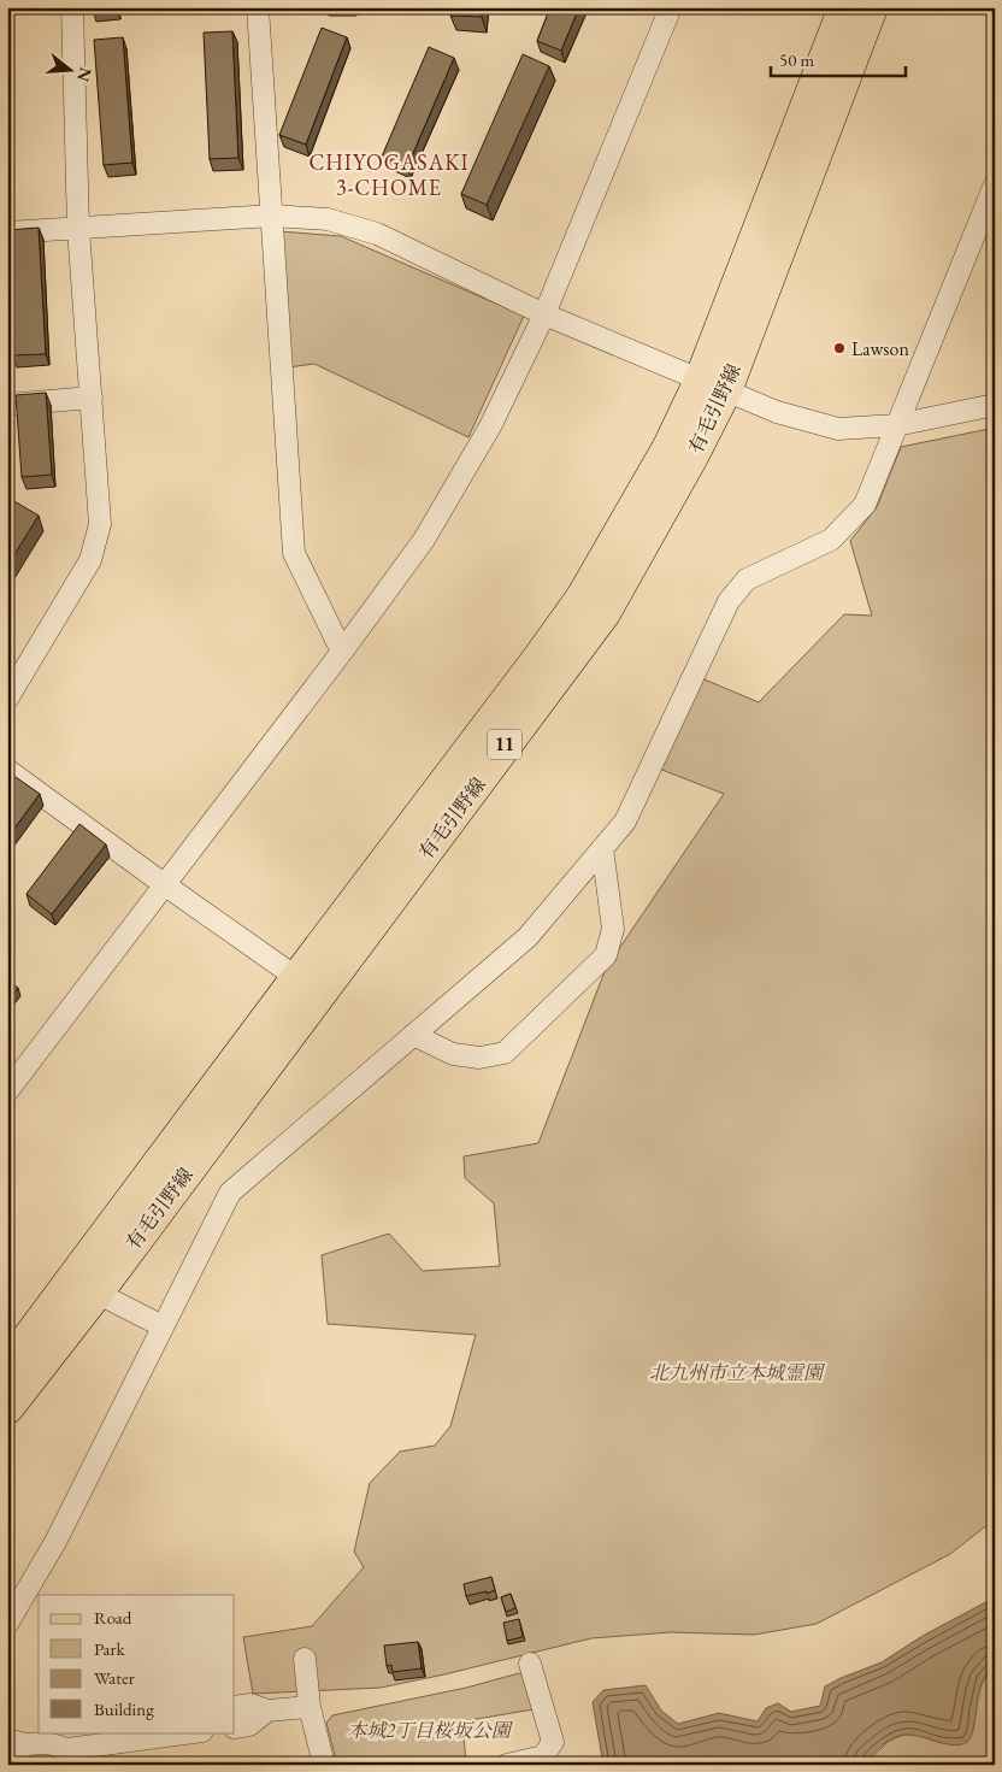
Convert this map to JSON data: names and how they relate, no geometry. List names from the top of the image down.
{
  "streets": {
    "main road": ["有毛引野線", "11"]
  },
  "districts": ["CHIYOGASAKI 3-CHOME"],
  "parks": ["北九州市立本城霊園", "本城2丁目桜坂公園"],
  "places": ["Lawson"],
  "legend": [
    "Road",
    "Park",
    "Water",
    "Building"
  ],
  "scale_bar": "50 m",
  "north": "right"
}
